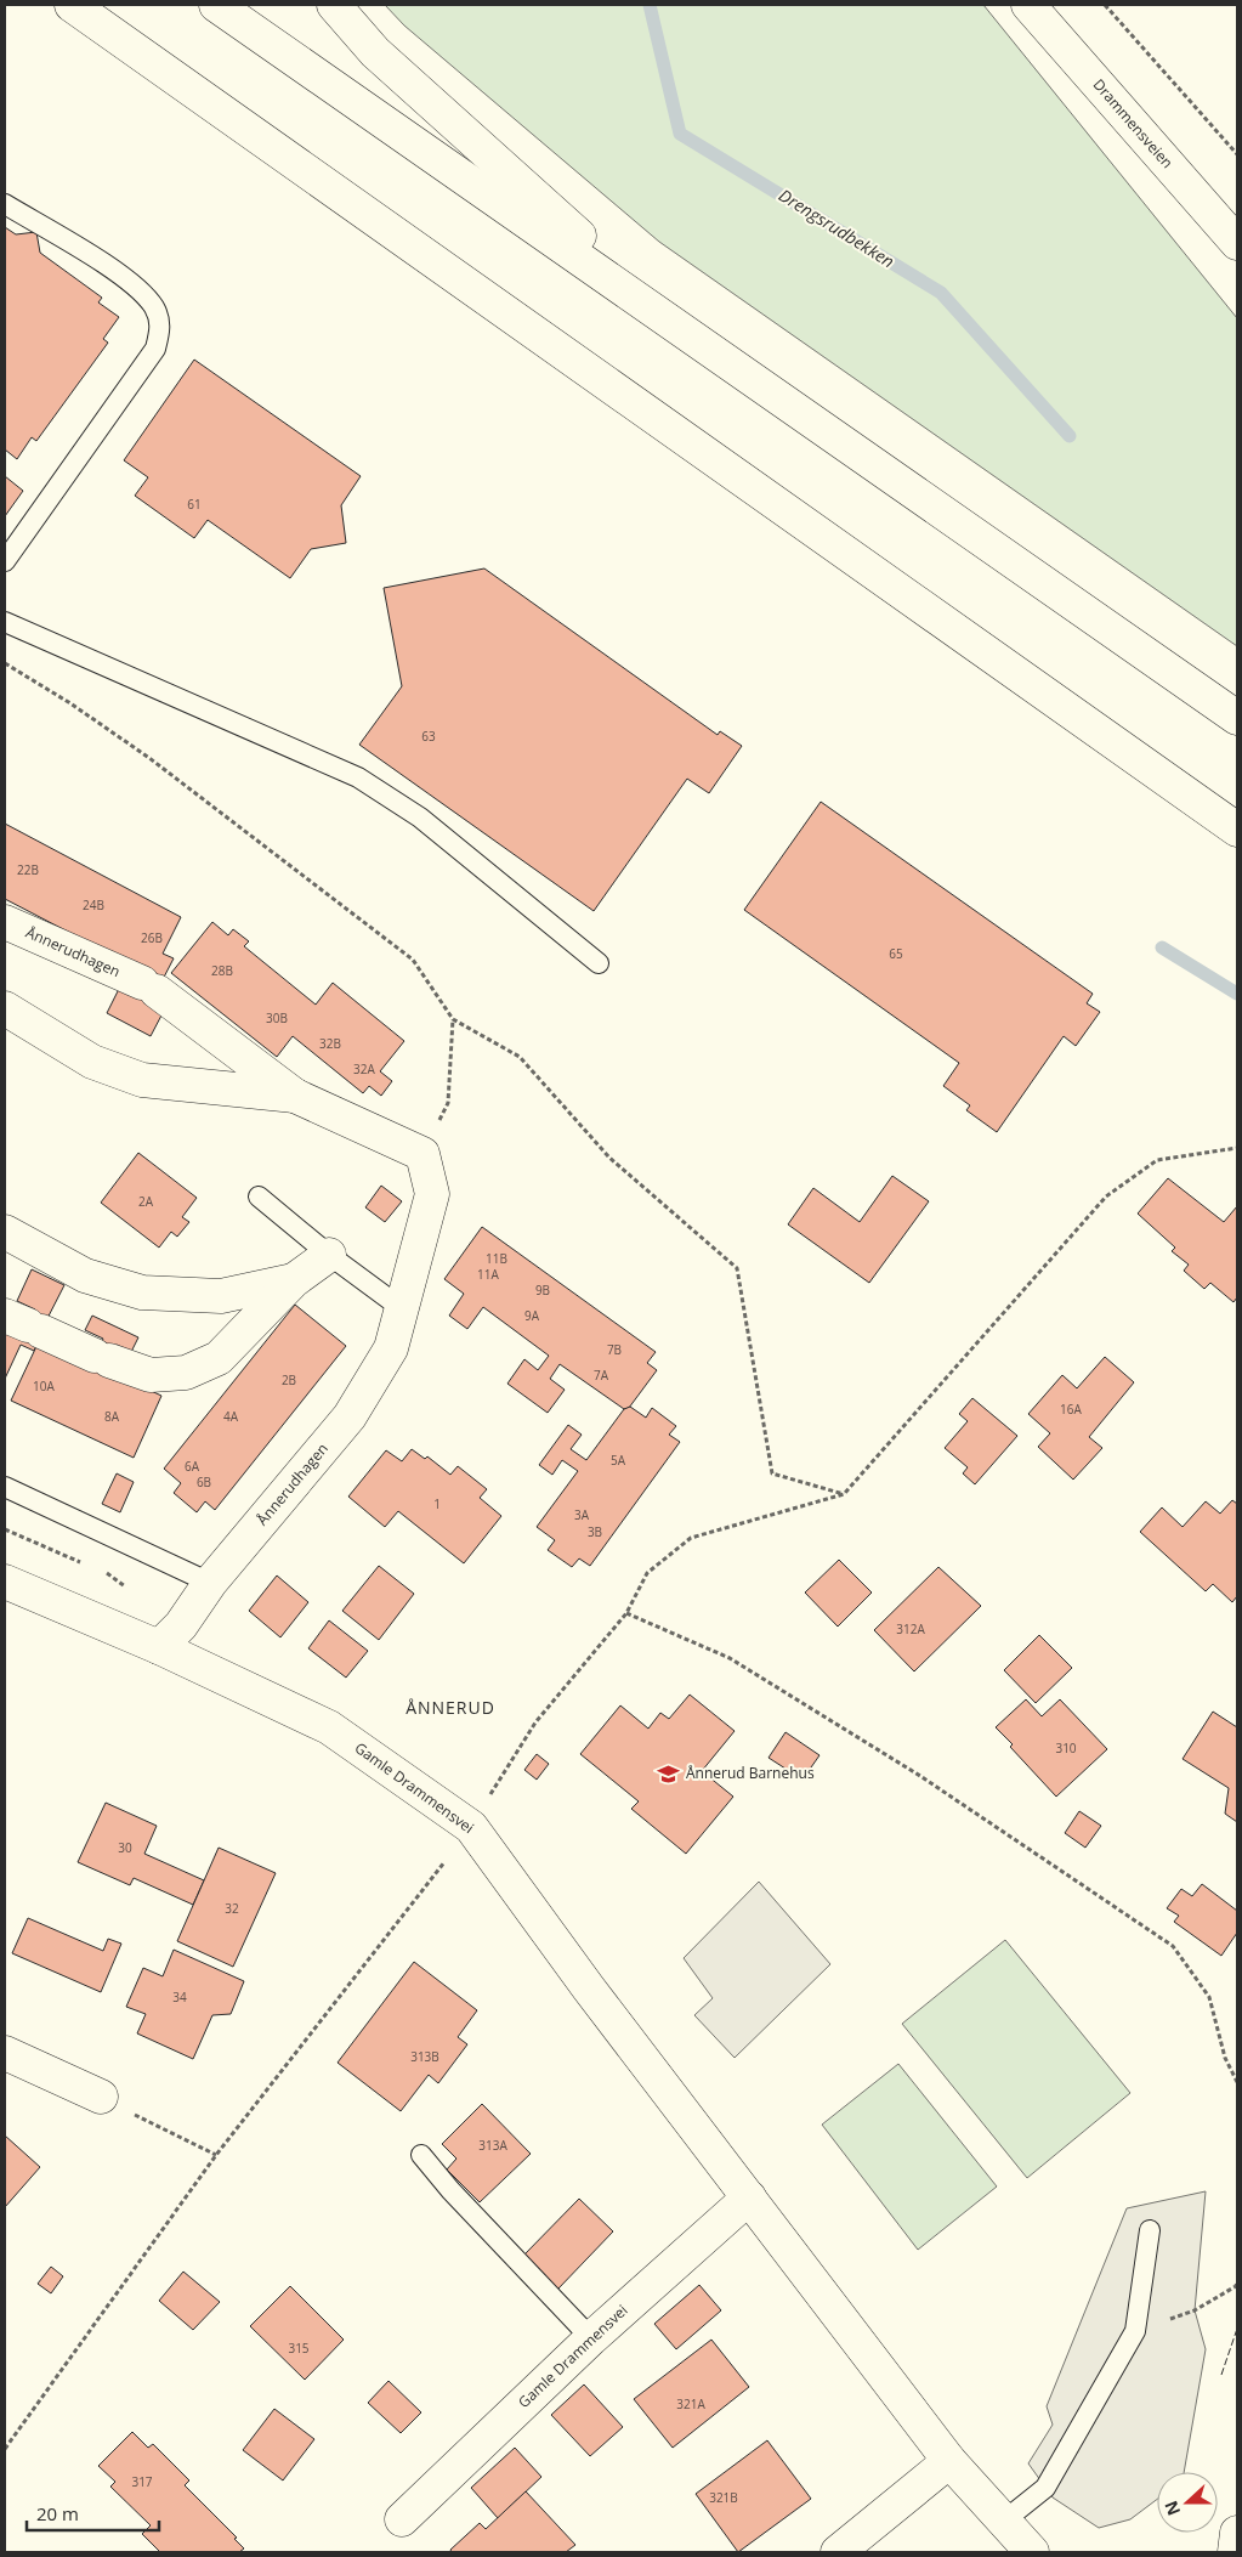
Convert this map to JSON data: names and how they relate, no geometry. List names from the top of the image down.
{
  "streets": {
    "main road": ["Drammensveien", "Ånnerudhagen", "Gamle Drammensvei"]
  },
  "crossings": [
    ["Ånnerudhagen", "Gamle Drammensvei"]
  ],
  "districts": ["ÅNNERUD"],
  "water": ["Drengsrudbekken"],
  "places": {
    "school or university": ["Ånnerud Barnehus"]
  },
  "house_numbers": [
    "61",
    "63",
    "22B",
    "24B",
    "26B",
    "65",
    "28B",
    "30B",
    "32B",
    "32A",
    "2A",
    "11B",
    "11A",
    "9B",
    "9A",
    "7B",
    "7A",
    "2B",
    "10A",
    "16A",
    "8A",
    "4A",
    "5A",
    "6A",
    "6B",
    "1",
    "3A",
    "3B",
    "312A",
    "310",
    "30",
    "32",
    "34",
    "313B",
    "313A",
    "315",
    "321A",
    "317",
    "321B"
  ],
  "scale_bar": "20 m",
  "north": "left"
}
